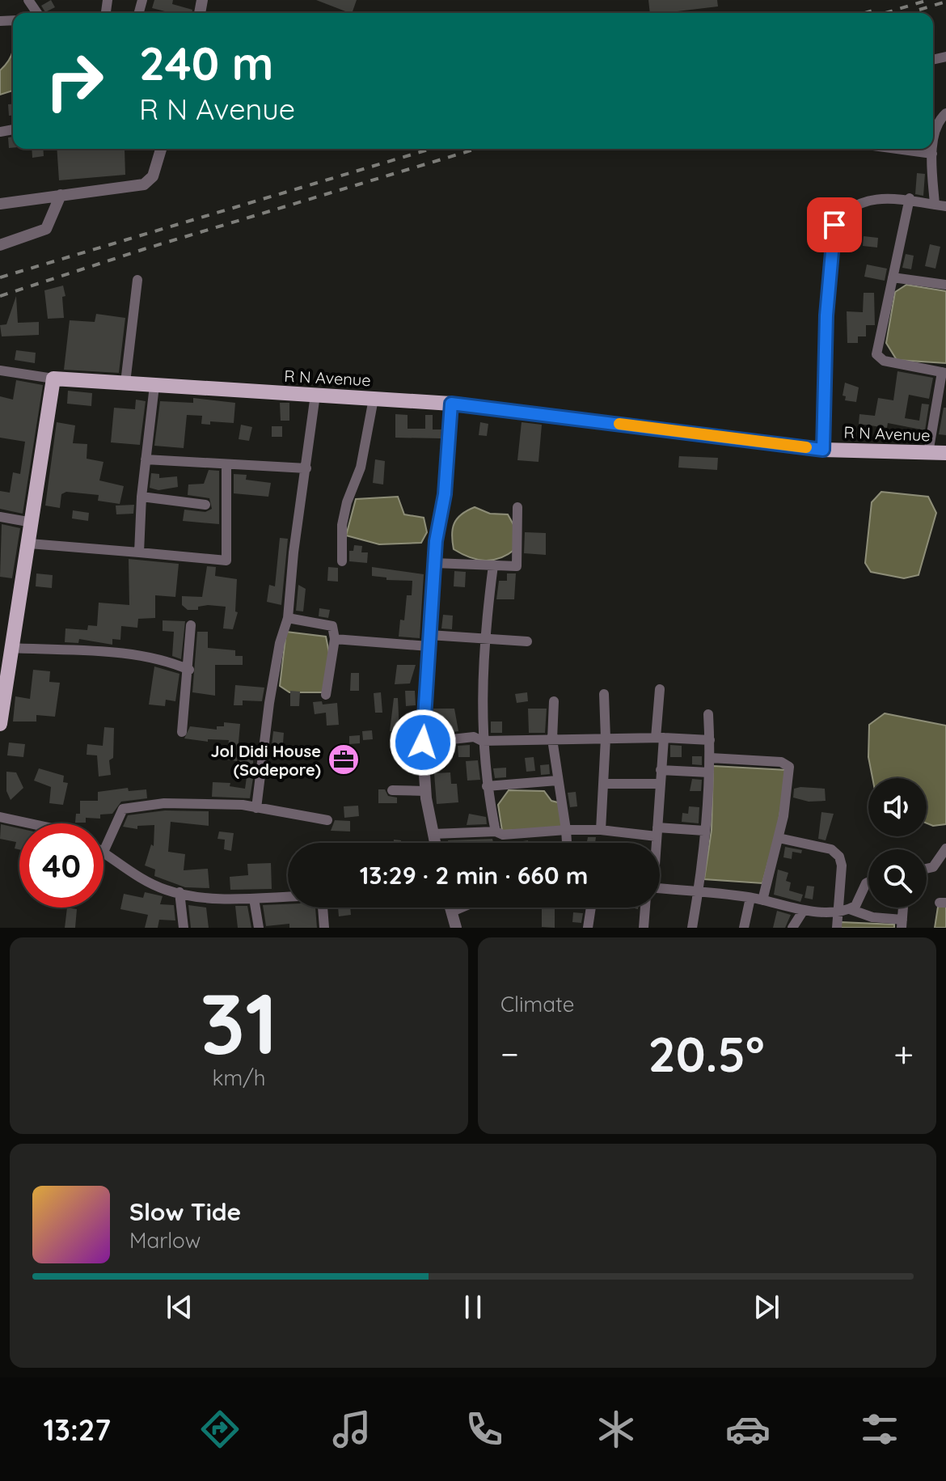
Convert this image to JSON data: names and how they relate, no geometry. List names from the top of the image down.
{
  "streets": {
    "main road": ["R N Avenue"]
  },
  "places": {
    "office": ["Jol Didi House (Sodepore)"]
  },
  "page": {
    "turn": ["240 m", "R N Avenue"],
    "limit": "40",
    "trip": "13:29 · 2 min · 660 m",
    "tile": [
      ["31", "km/h"],
      "Climate"
    ],
    "heat": ["−", "20.5°", "+"],
    "song": ["Slow Tide", "Marlow"],
    "tabs": "13:27"
  }
}
